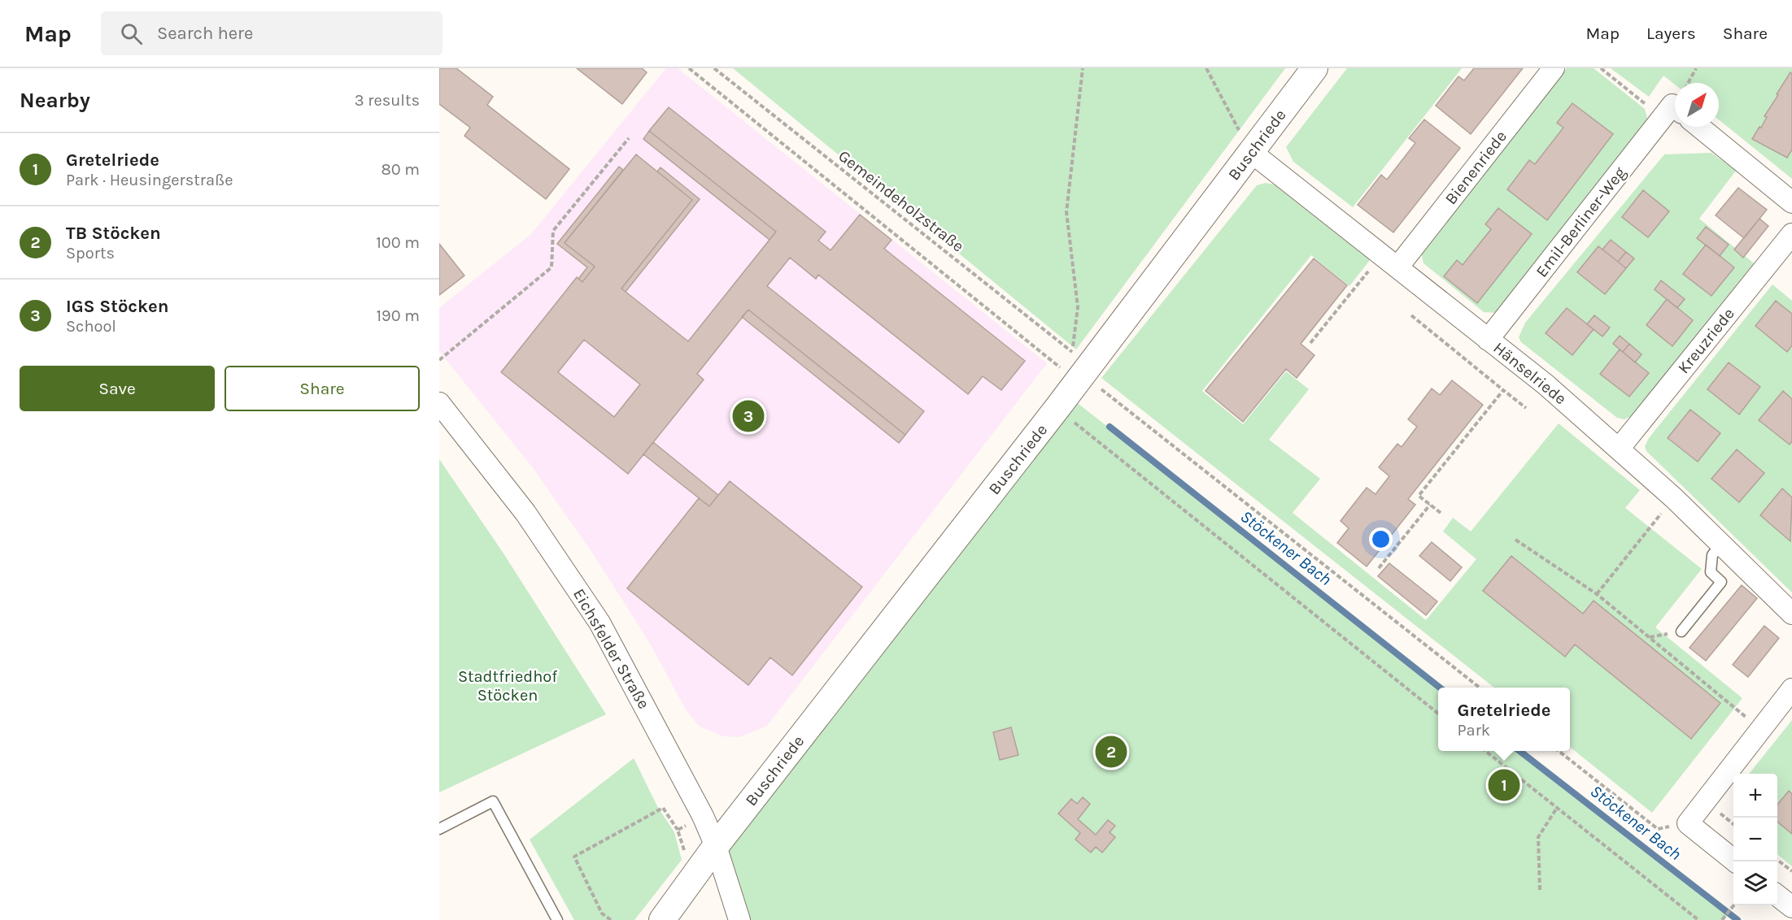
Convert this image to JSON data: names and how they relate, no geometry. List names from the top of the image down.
{
  "streets": {
    "street": [
      "Buschriede",
      "Bienenriede",
      "Emil-Berliner-Weg",
      "Kreuzriede",
      "Hänselriede",
      "Eichsfelder Straße"
    ],
    "path": ["Gemeindeholzstraße"]
  },
  "crossings": [
    ["Buschriede", "Hänselriede"],
    ["Buschriede", "Eichsfelder Straße"],
    ["Bienenriede", "Hänselriede"],
    ["Emil-Berliner-Weg", "Hänselriede"],
    ["Kreuzriede", "Hänselriede"]
  ],
  "water": ["Stöckener Bach"],
  "parks": ["Stadtfriedhof Stöcken"],
  "north": "top right",
  "page": {
    "header": "Map",
    "search": "Search here",
    "nav": ["Map", "Layers", "Share"],
    "heading": ["Nearby", "3 results"],
    "list": [
      {
        "mark": "1",
        "name": "Gretelriede",
        "note": "Park · Heusingerstraße",
        "value": "80 m"
      },
      {
        "mark": "2",
        "name": "TB Stöcken",
        "note": "Sports",
        "value": "100 m"
      },
      {
        "mark": "3",
        "name": "IGS Stöcken",
        "note": "School",
        "value": "190 m"
      }
    ],
    "buttons": ["Save", "Share"],
    "pins": ["3", "2", "1"],
    "popup": ["Gretelriede", "Park"],
    "map_buttons": ["+", "−"]
  }
}
